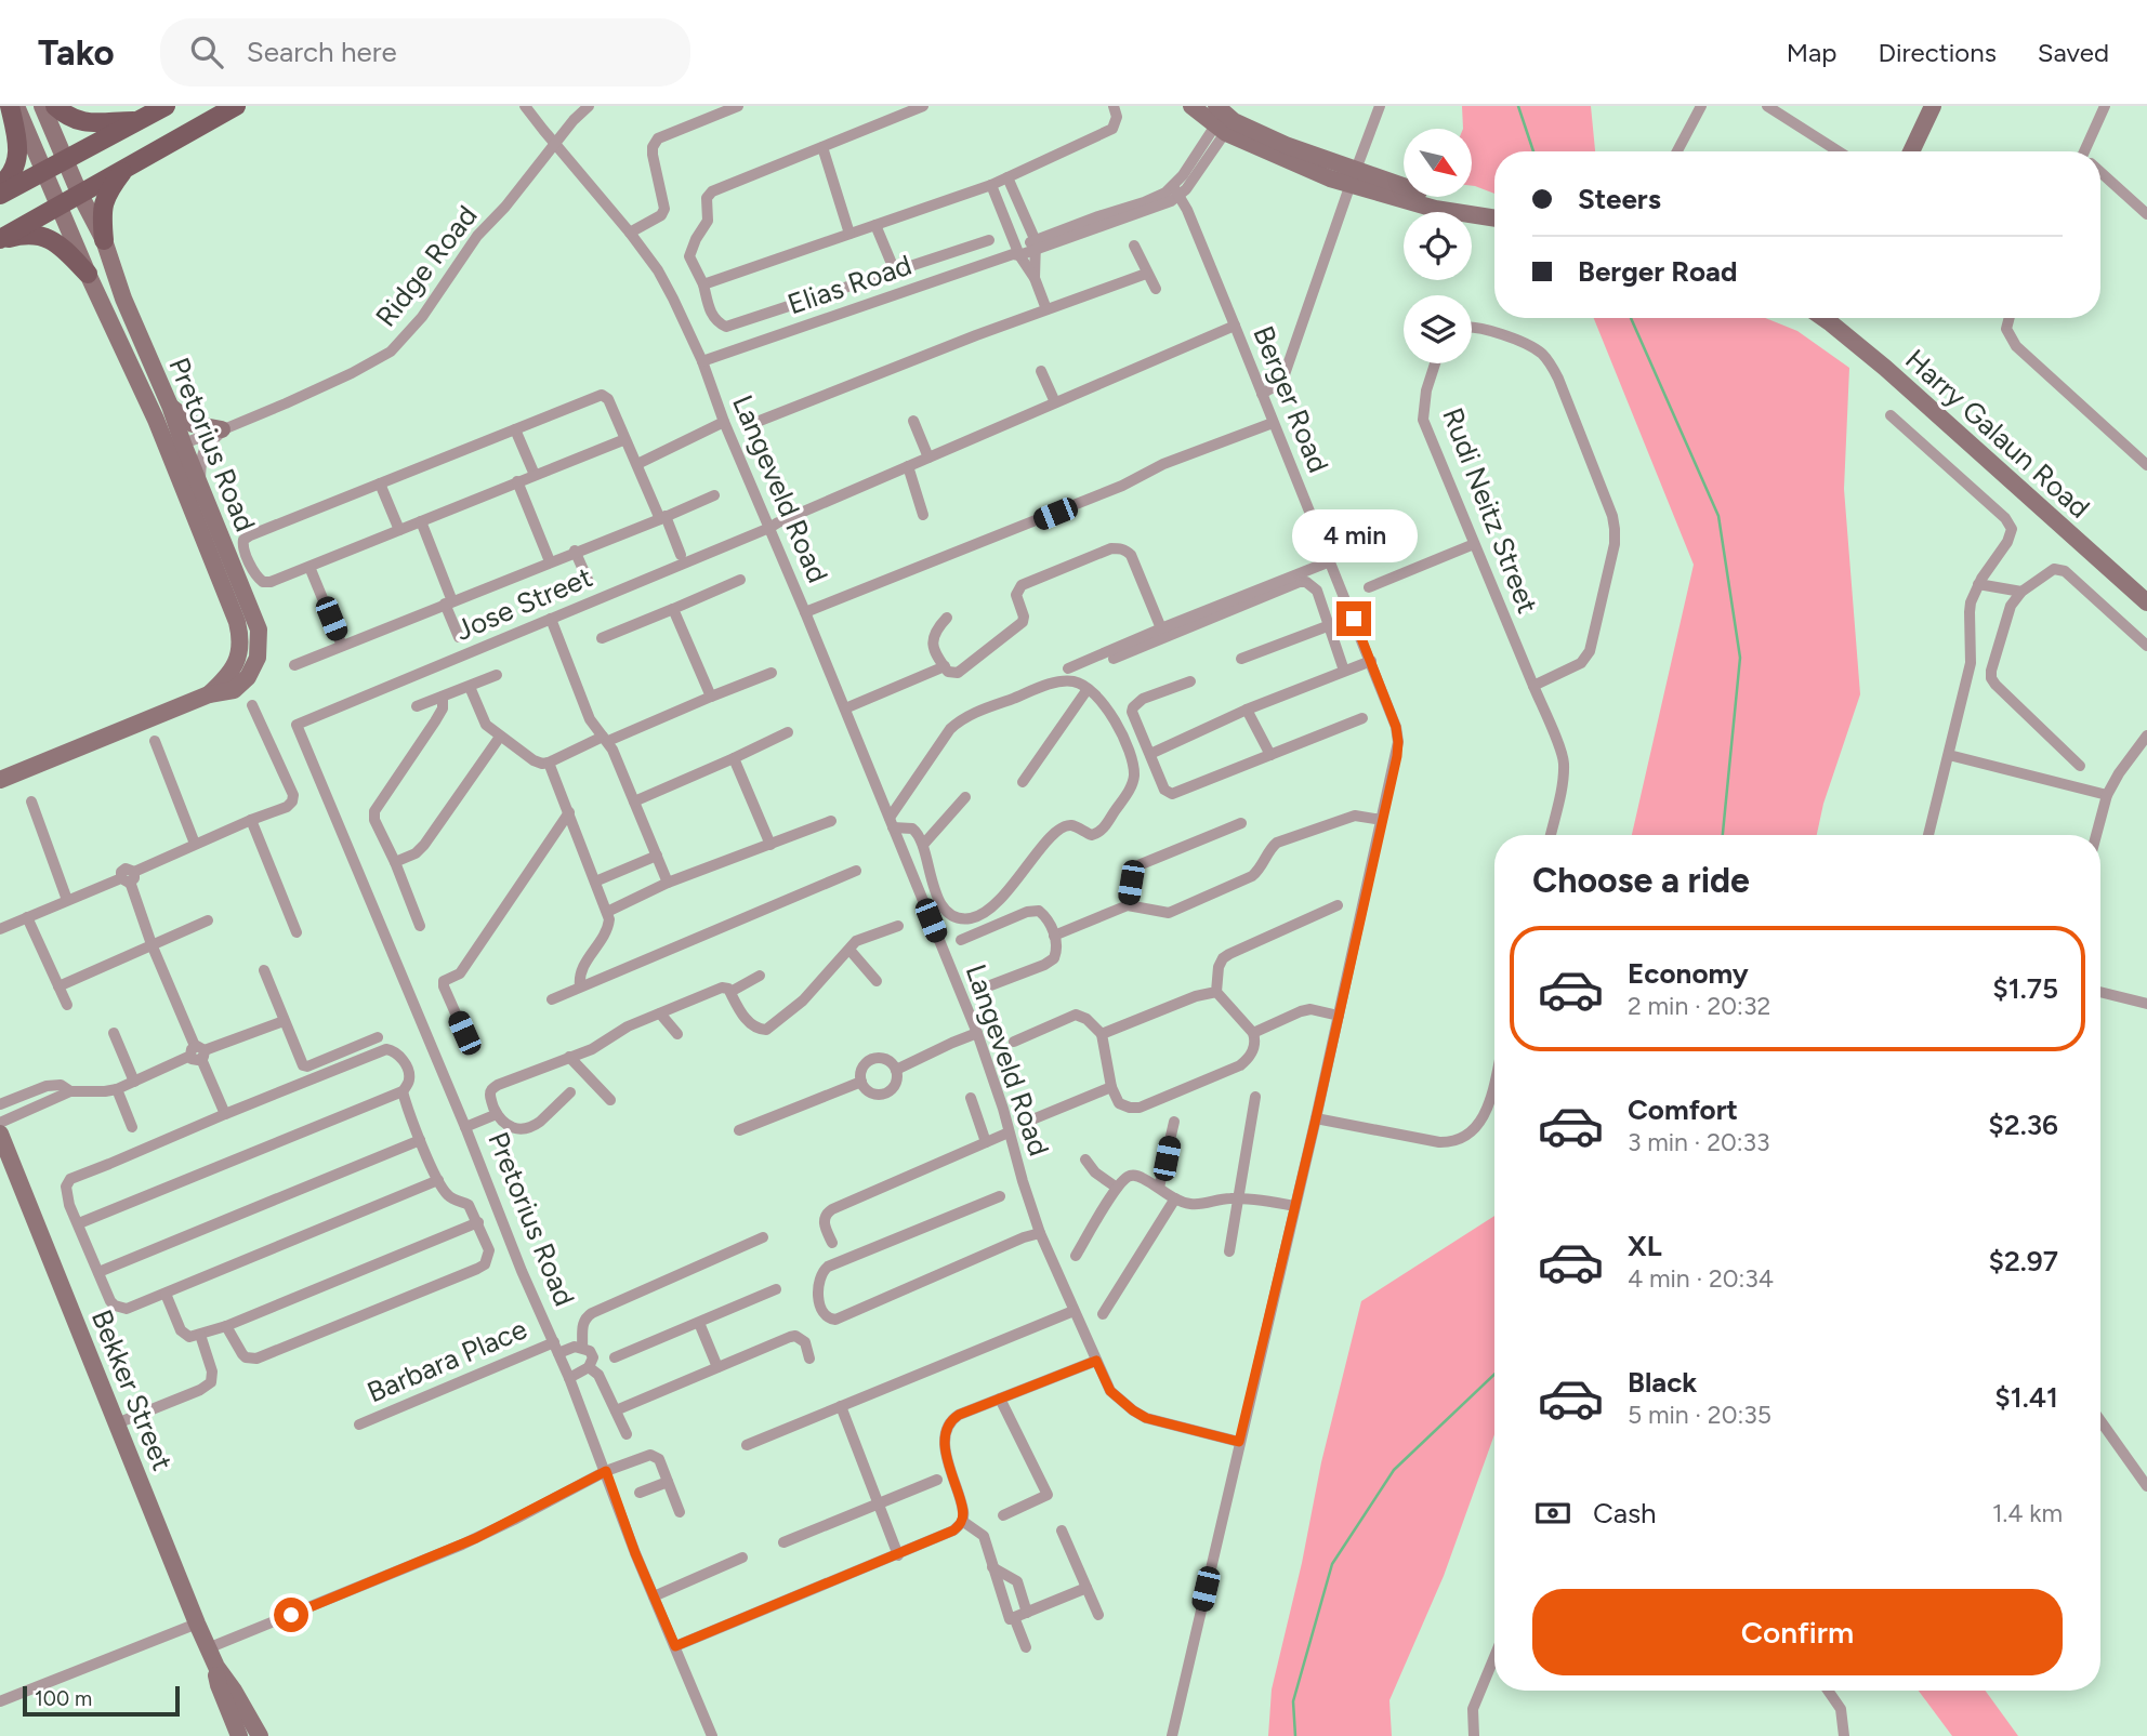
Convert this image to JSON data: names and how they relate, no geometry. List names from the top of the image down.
{
  "streets": {
    "street": [
      "Ridge Road",
      "Elias Road",
      "Berger Road",
      "Harry Galaun Road",
      "Pretorius Road",
      "Langeveld Road",
      "Rudi Neitz Street",
      "Jose Street",
      "Barbara Place",
      "Bekker Street"
    ]
  },
  "crossings": [
    ["Ridge Road", "Pretorius Road"],
    ["Ridge Road", "Langeveld Road"],
    ["Elias Road", "Berger Road"],
    ["Elias Road", "Langeveld Road"],
    ["Berger Road", "Langeveld Road"],
    ["Berger Road", "Jose Street"],
    ["Pretorius Road", "Jose Street"],
    ["Pretorius Road", "Barbara Place"],
    ["Langeveld Road", "Jose Street"]
  ],
  "scale_bar": "100 m",
  "north": "bottom right",
  "page": {
    "header": "Tako",
    "search": "Search here",
    "nav": ["Map", "Directions", "Saved"],
    "banner": ["Steers", "Berger Road"],
    "bubble": "4 min",
    "heading": "Choose a ride",
    "list": [
      {
        "name": "Economy",
        "note": "2 min · 20:32",
        "value": "$1.75"
      },
      {
        "name": "Comfort",
        "note": "3 min · 20:33",
        "value": "$2.36"
      },
      {
        "name": "XL",
        "note": "4 min · 20:34",
        "value": "$2.97"
      },
      {
        "name": "Black",
        "note": "5 min · 20:35",
        "value": "$1.41"
      }
    ],
    "pay": ["Cash", "1.4 km"],
    "buttons": "Confirm",
    "scale": "100 m"
  }
}
